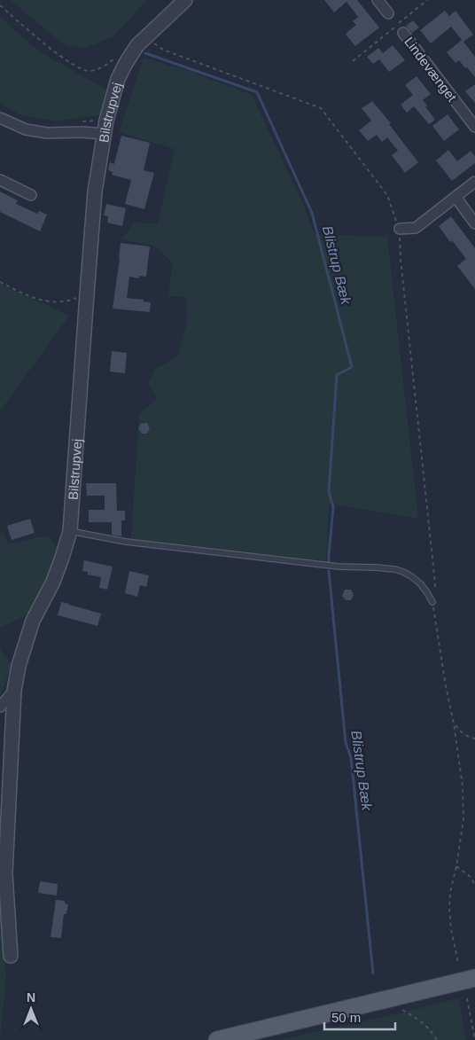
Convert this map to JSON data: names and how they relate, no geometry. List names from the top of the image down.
{
  "streets": {
    "street": ["Lindevænget", "Bilstrupvej"]
  },
  "water": ["Blistrup Bæk"],
  "scale_bar": "50 m",
  "north": "top"
}
